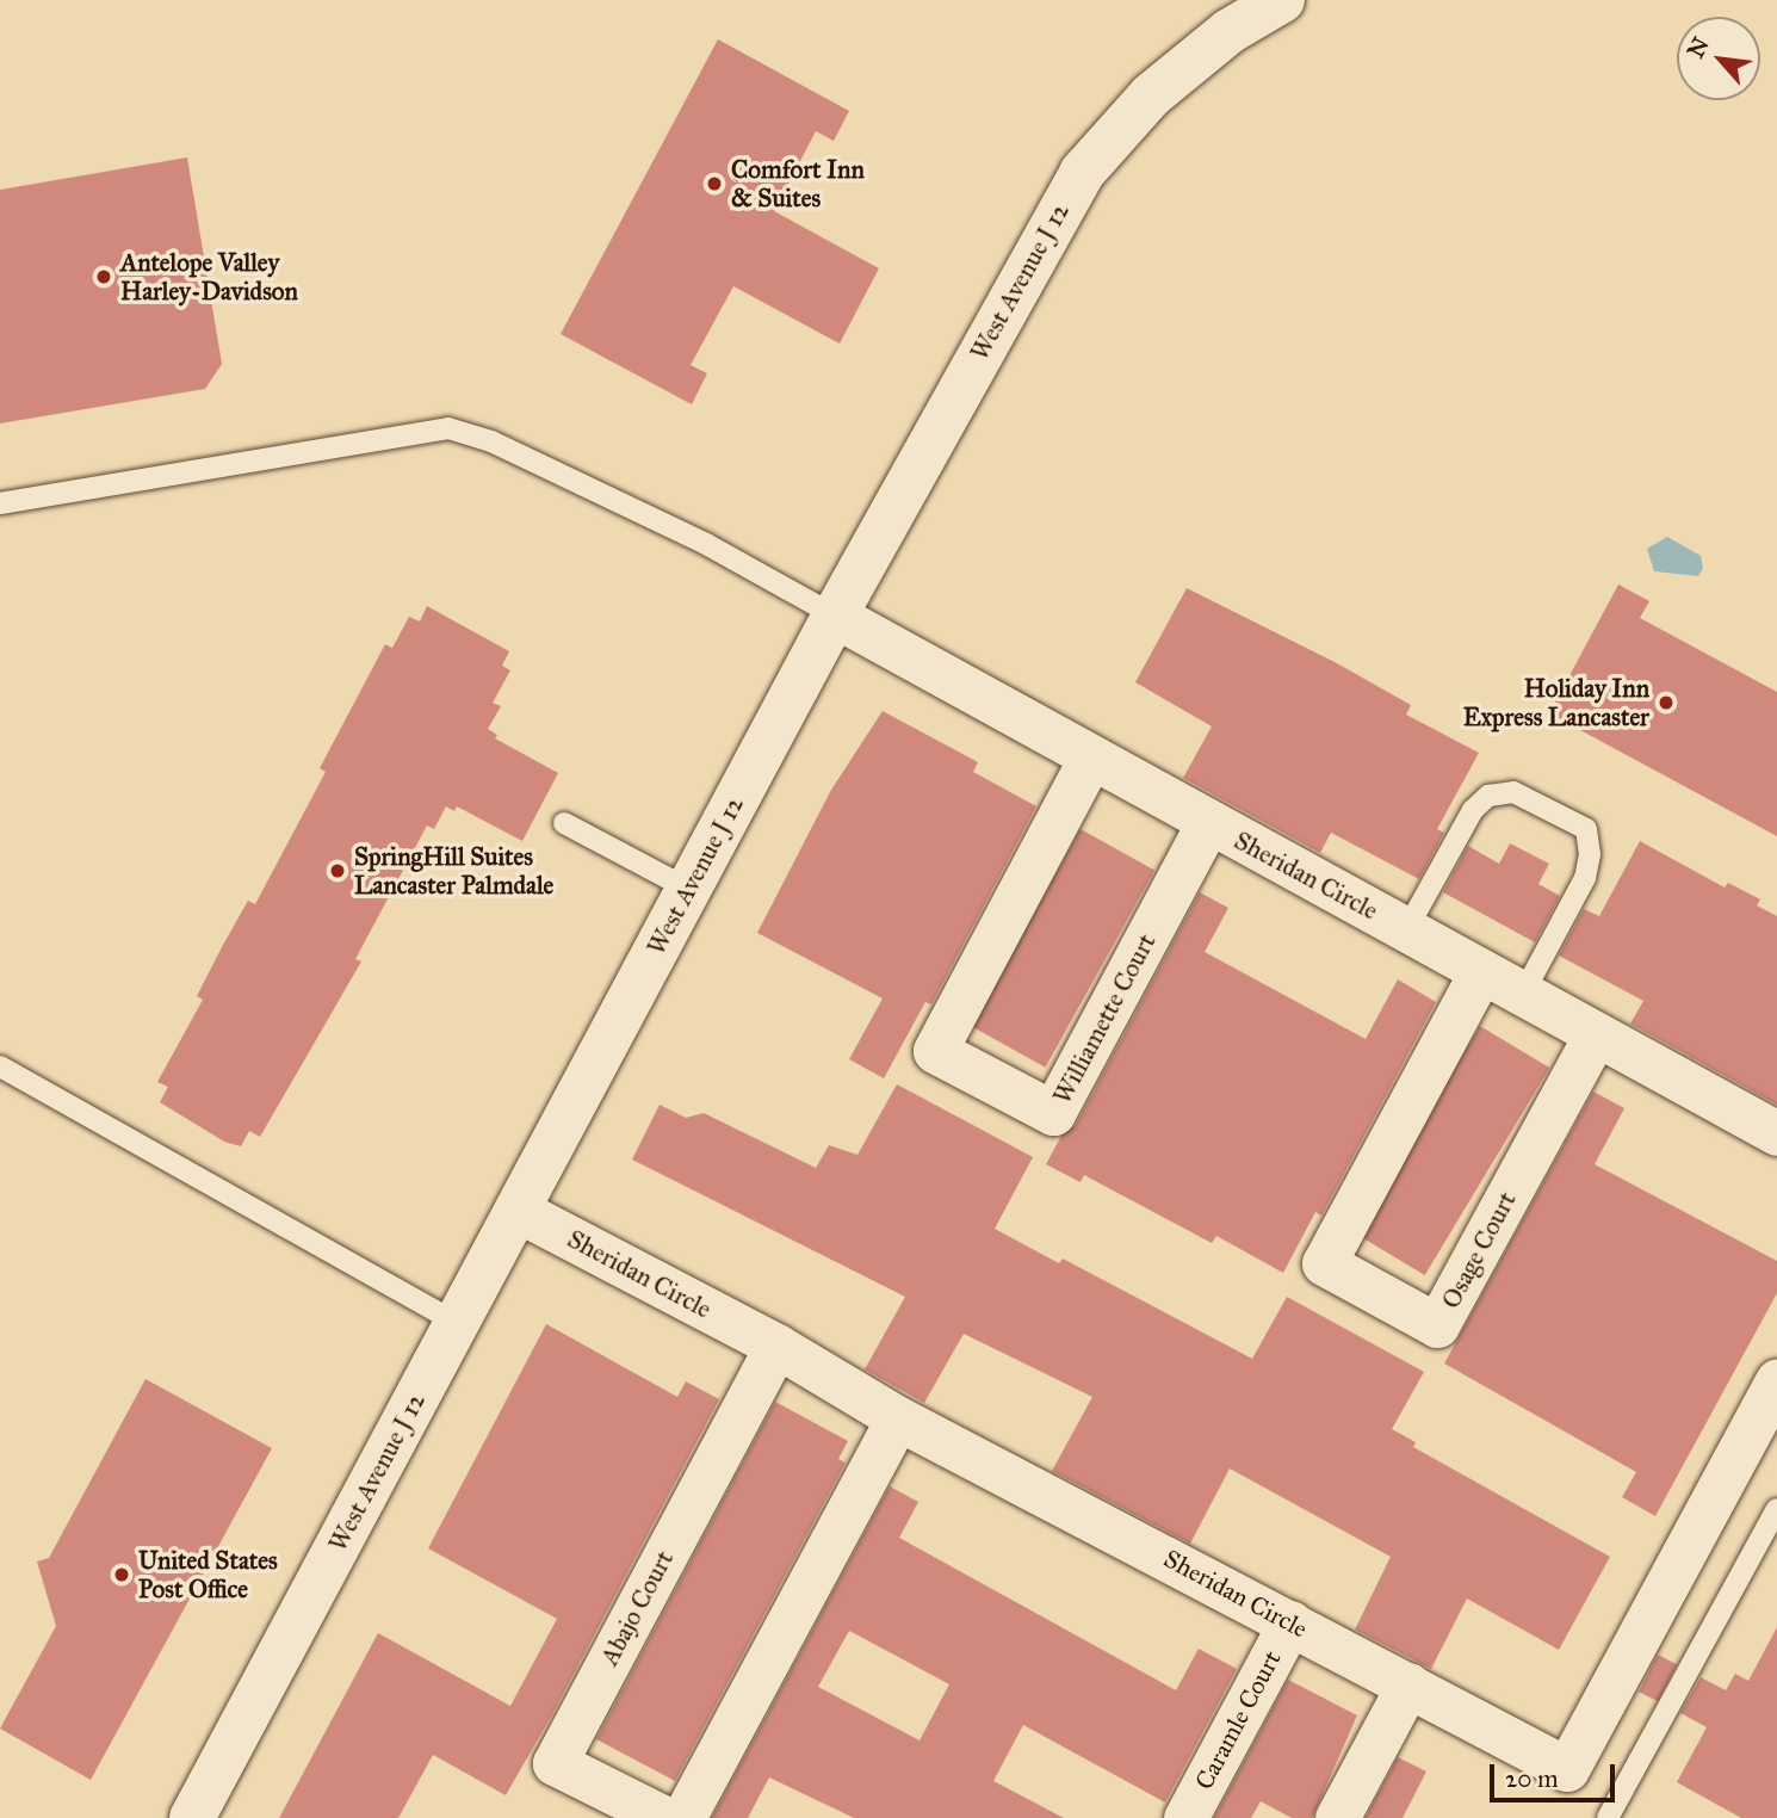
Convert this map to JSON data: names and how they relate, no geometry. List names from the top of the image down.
{
  "streets": {
    "street": [
      "West Avenue J 12",
      "Sheridan Circle",
      "Williamette Court",
      "Osage Court",
      "Abajo Court",
      "Caramle Court"
    ]
  },
  "crossings": [
    ["West Avenue J 12", "Sheridan Circle"],
    ["Sheridan Circle", "Williamette Court"],
    ["Sheridan Circle", "Osage Court"],
    ["Sheridan Circle", "Abajo Court"],
    ["Sheridan Circle", "Caramle Court"]
  ],
  "places": [
    "Comfort Inn & Suites",
    "Antelope Valley Harley-Davidson",
    "Holiday Inn Express Lancaster",
    "SpringHill Suites Lancaster Palmdale",
    "United States Post Office"
  ],
  "scale_bar": "20 m",
  "north": "top left"
}
